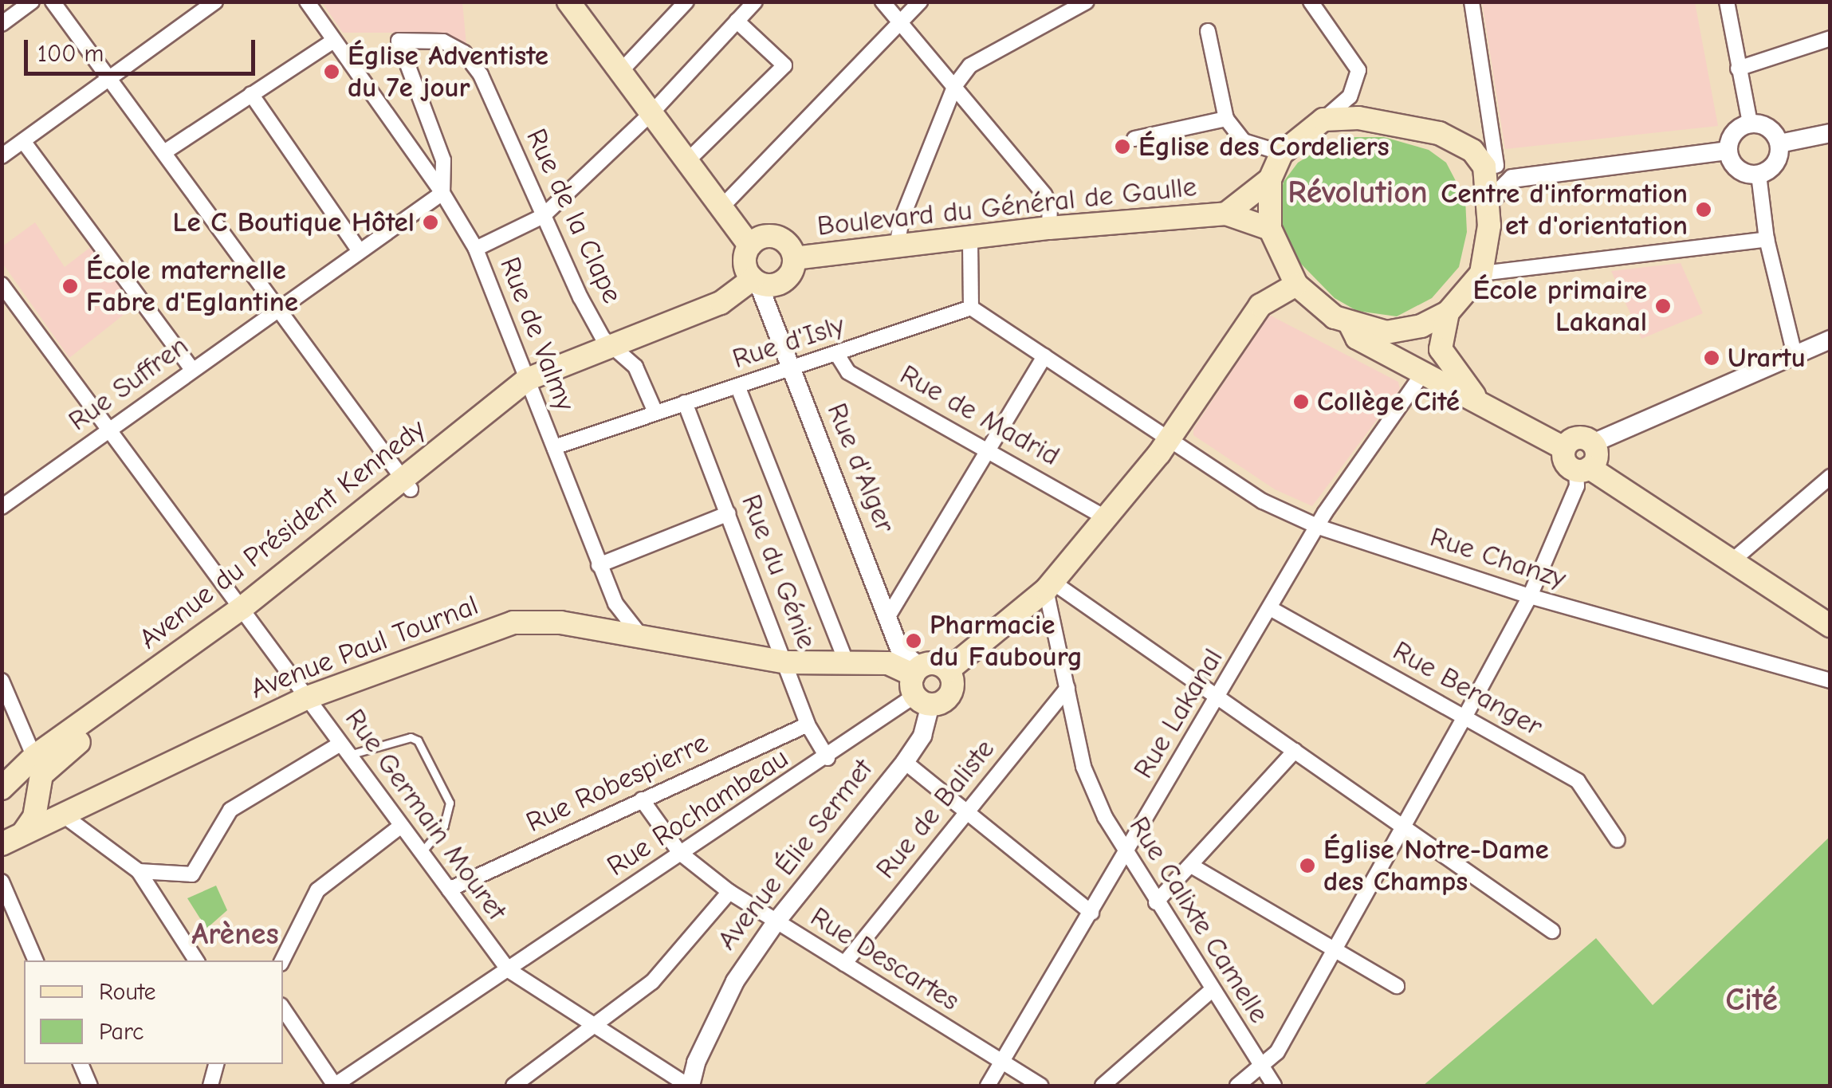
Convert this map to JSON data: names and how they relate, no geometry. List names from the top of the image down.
{
  "streets": {
    "main road": ["Boulevard du Général de Gaulle", "Avenue du Président Kennedy", "Avenue Paul Tournal"],
    "street": [
      "Rue de la Clape",
      "Rue de Valmy",
      "Rue d'Isly",
      "Rue Suffren",
      "Rue de Madrid",
      "Rue d'Alger",
      "Rue Chanzy",
      "Rue du Génie",
      "Rue Beranger",
      "Rue Lakanal",
      "Rue Robespierre",
      "Rue de Baliste",
      "Rue Rochambeau",
      "Rue Germain Mouret",
      "Avenue Élie Sermet",
      "Rue Calixte Camelle",
      "Rue Descartes"
    ]
  },
  "crossings": [
    ["Boulevard du Général de Gaulle", "Rue d'Alger"],
    ["Boulevard du Général de Gaulle", "Avenue du Président Kennedy"],
    ["Rue de la Clape", "Rue de Valmy"],
    ["Rue de la Clape", "Rue d'Isly"],
    ["Rue de la Clape", "Avenue du Président Kennedy"],
    ["Rue de Valmy", "Rue d'Isly"],
    ["Rue de Valmy", "Rue Suffren"],
    ["Rue de Valmy", "Avenue du Président Kennedy"],
    ["Rue de Valmy", "Avenue Paul Tournal"],
    ["Rue d'Isly", "Rue de Madrid"],
    ["Rue d'Isly", "Rue d'Alger"],
    ["Rue d'Isly", "Rue Chanzy"],
    ["Rue d'Isly", "Rue du Génie"],
    ["Rue Suffren", "Rue Germain Mouret"],
    ["Rue d'Alger", "Avenue du Président Kennedy"],
    ["Rue d'Alger", "Avenue Paul Tournal"],
    ["Rue d'Alger", "Rue Rochambeau"],
    ["Rue d'Alger", "Avenue Élie Sermet"],
    ["Avenue du Président Kennedy", "Rue Germain Mouret"],
    ["Rue Chanzy", "Rue Lakanal"],
    ["Rue du Génie", "Avenue Paul Tournal"],
    ["Rue du Génie", "Rue Robespierre"],
    ["Rue du Génie", "Rue Rochambeau"],
    ["Avenue Paul Tournal", "Rue Rochambeau"],
    ["Avenue Paul Tournal", "Rue Germain Mouret"],
    ["Avenue Paul Tournal", "Avenue Élie Sermet"],
    ["Rue Beranger", "Rue Lakanal"],
    ["Rue Lakanal", "Rue Calixte Camelle"],
    ["Rue Lakanal", "Rue Descartes"],
    ["Rue Robespierre", "Rue Germain Mouret"],
    ["Rue Robespierre", "Rue Descartes"],
    ["Rue de Baliste", "Rue Calixte Camelle"],
    ["Rue de Baliste", "Rue Descartes"],
    ["Rue Rochambeau", "Rue Germain Mouret"],
    ["Rue Rochambeau", "Avenue Élie Sermet"],
    ["Rue Rochambeau", "Rue Descartes"],
    ["Avenue Élie Sermet", "Rue Descartes"]
  ],
  "districts": ["Révolution", "Arènes", "Cité"],
  "places": [
    "Église Adventiste du 7e jour",
    "Église des Cordeliers",
    "Centre d'information et d'orientation",
    "Le C Boutique Hôtel",
    "École maternelle Fabre d'Eglantine",
    "École primaire Lakanal",
    "Urartu",
    "Collège Cité",
    "Pharmacie du Faubourg",
    "Église Notre-Dame des Champs"
  ],
  "legend": ["Route", "Parc"],
  "scale_bar": "100 m"
}
